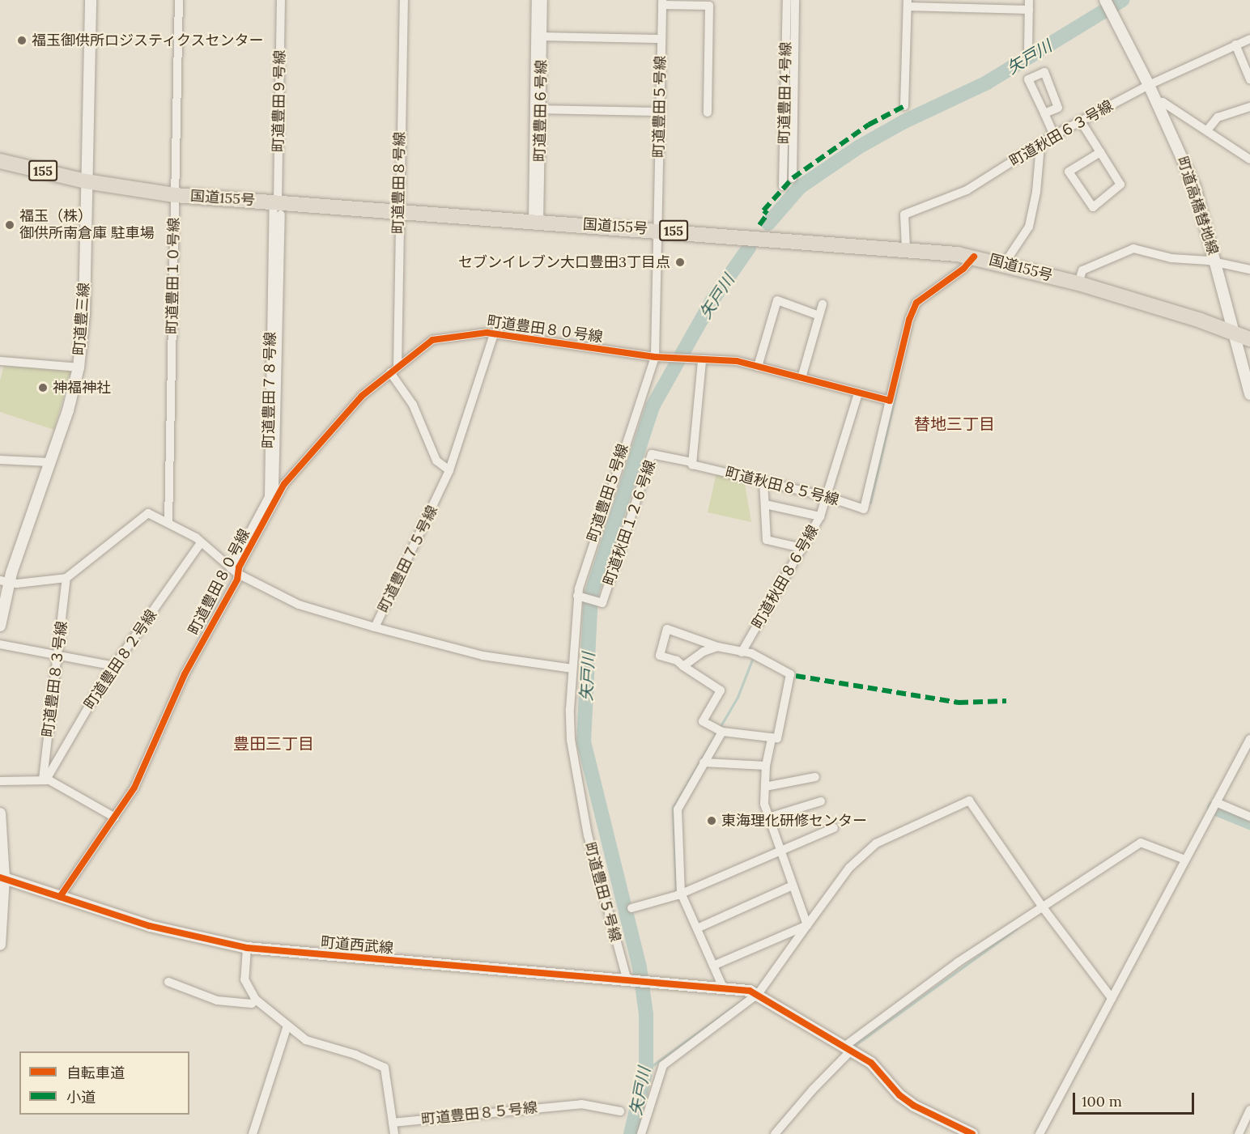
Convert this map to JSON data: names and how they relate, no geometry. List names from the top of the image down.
{
  "streets": {
    "highway": ["155", "国道155号"],
    "street": [
      "町道豊田４号線",
      "町道豊田９号線",
      "町道豊田５号線",
      "町道豊田６号線",
      "町道秋田６３号線",
      "町道豊田８号線",
      "町道高橋替地線",
      "町道豊田１０号線",
      "町道豊三線",
      "町道豊田８０号線",
      "町道豊田７８号線",
      "町道秋田８５号線",
      "町道秋田１２６号線",
      "町道豊田７５号線",
      "町道秋田８６号線",
      "町道豊田８２号線",
      "町道豊田８３号線",
      "町道西武線",
      "町道豊田８５号線"
    ]
  },
  "crossings": [
    ["町道豊田９号線", "国道155号"],
    ["町道豊田９号線", "町道豊田７８号線"],
    ["町道豊田５号線", "国道155号"],
    ["町道豊田５号線", "町道豊田８０号線"],
    ["町道豊田５号線", "町道秋田１２６号線"],
    ["町道豊田５号線", "町道西武線"],
    ["町道豊田６号線", "国道155号"],
    ["町道秋田６３号線", "国道155号"],
    ["町道秋田６３号線", "町道高橋替地線"],
    ["町道豊田８号線", "国道155号"],
    ["町道豊田８号線", "町道豊田８０号線"],
    ["国道155号", "町道高橋替地線"],
    ["国道155号", "町道豊田１０号線"],
    ["国道155号", "町道豊三線"],
    ["国道155号", "町道豊田７８号線"],
    ["町道豊田１０号線", "町道豊田７５号線"],
    ["町道豊田８０号線", "町道豊田７８号線"],
    ["町道豊田８０号線", "町道秋田８５号線"],
    ["町道豊田８０号線", "町道豊田７５号線"],
    ["町道豊田８０号線", "町道秋田８６号線"],
    ["町道豊田８０号線", "町道西武線"],
    ["町道豊田７８号線", "町道豊田７５号線"],
    ["町道秋田８５号線", "町道秋田１２６号線"],
    ["町道秋田８５号線", "町道秋田８６号線"],
    ["町道豊田７５号線", "町道豊田８２号線"],
    ["町道豊田７５号線", "町道豊田８３号線"],
    ["町道豊田８２号線", "町道豊田８３号線"]
  ],
  "districts": ["替地三丁目", "豊田三丁目"],
  "water": ["矢戸川"],
  "places": [
    "福玉御供所ロジスティクスセンター",
    "福玉（株） 御供所南倉庫 駐車場",
    "セブンイレブン大口豊田3丁目点",
    "神福神社",
    "東海理化研修センター"
  ],
  "legend": ["自転車道", "小道"],
  "scale_bar": "100 m"
}
